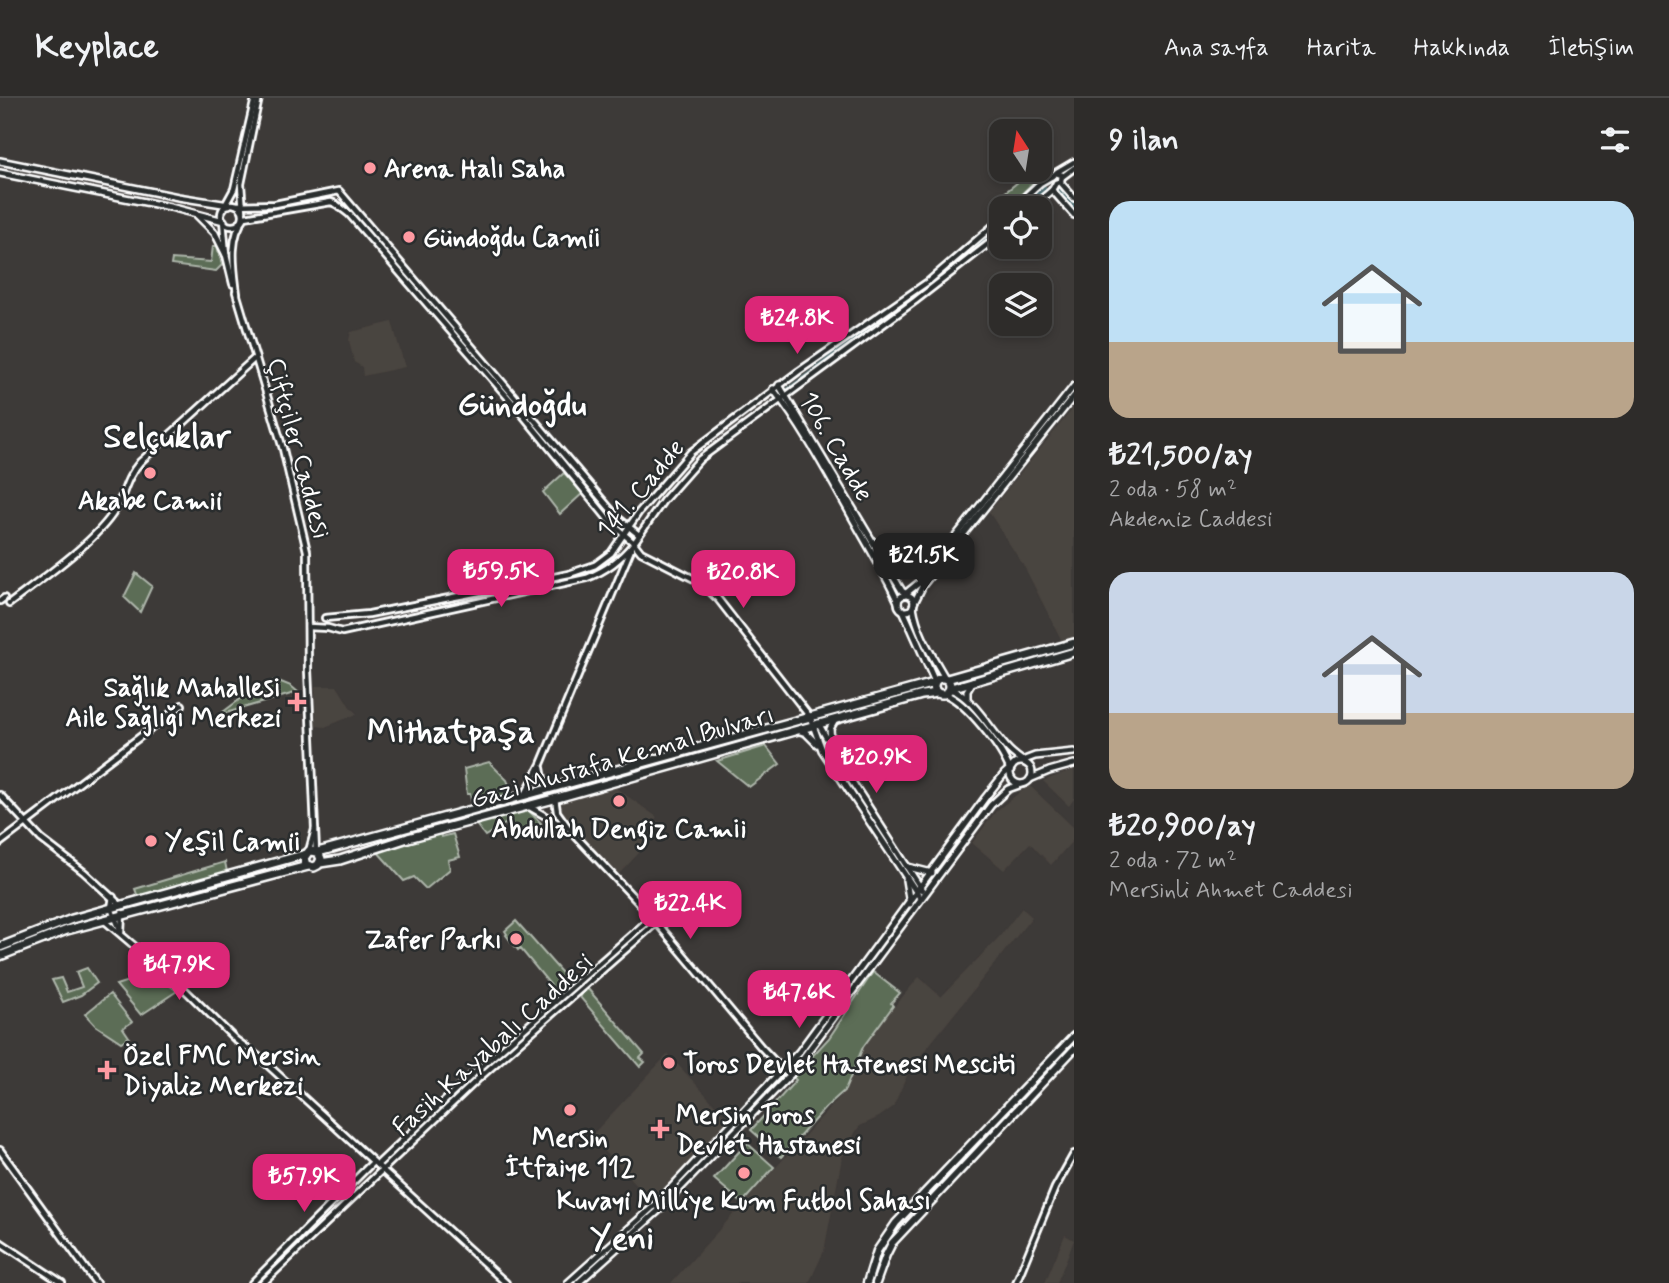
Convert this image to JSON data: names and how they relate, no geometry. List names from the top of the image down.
{
  "streets": {
    "highway": ["Gazi Mustafa Kemal Bulvarı"],
    "main road": ["106. Cadde"],
    "street": ["Çiftçiler Caddesi", "141. Cadde", "Fasih Kayabalı Caddesi"]
  },
  "crossings": [
    ["106. Cadde", "141. Cadde"],
    ["Çiftçiler Caddesi", "141. Cadde"],
    ["Çiftçiler Caddesi", "Gazi Mustafa Kemal Bulvarı"]
  ],
  "districts": [
    "Gündoğdu",
    "Selçuklar",
    "Mithatpaşa",
    "Yeni"
  ],
  "places": {
    "other": [
      "Arena Halı Saha",
      "Gündoğdu Camii",
      "Akabe Camii",
      "Abdullah Dengiz Camii",
      "Yeşil Camii",
      "Zafer Parkı",
      "Toros Devlet Hastenesi Mesciti",
      "Mersin İtfaiye 112",
      "Kuvayi Milliye Kum Futbol Sahası"
    ],
    "health": ["Sağlık Mahallesi Aile Sağlığı Merkezi", "Özel FMC Mersin Diyaliz Merkezi", "Mersin Toros Devlet Hastanesi"]
  },
  "north": "top",
  "page": {
    "header": "Keyplace",
    "nav": [
      "Ana sayfa",
      "Harita",
      "Hakkında",
      "İletişim"
    ],
    "heading": "9 ilan",
    "list": [
      {
        "name": "₺21,500/ay",
        "note": "2 oda · 58 m² · Akdeniz Caddesi"
      },
      {
        "name": "₺20,900/ay",
        "note": "2 oda · 72 m² · Mersinli Ahmet Caddesi"
      }
    ],
    "price": [
      "₺24.8K",
      "₺21.5K",
      "₺59.5K",
      "₺20.8K",
      "₺20.9K",
      "₺22.4K",
      "₺47.9K",
      "₺47.6K",
      "₺57.9K"
    ]
  }
}
